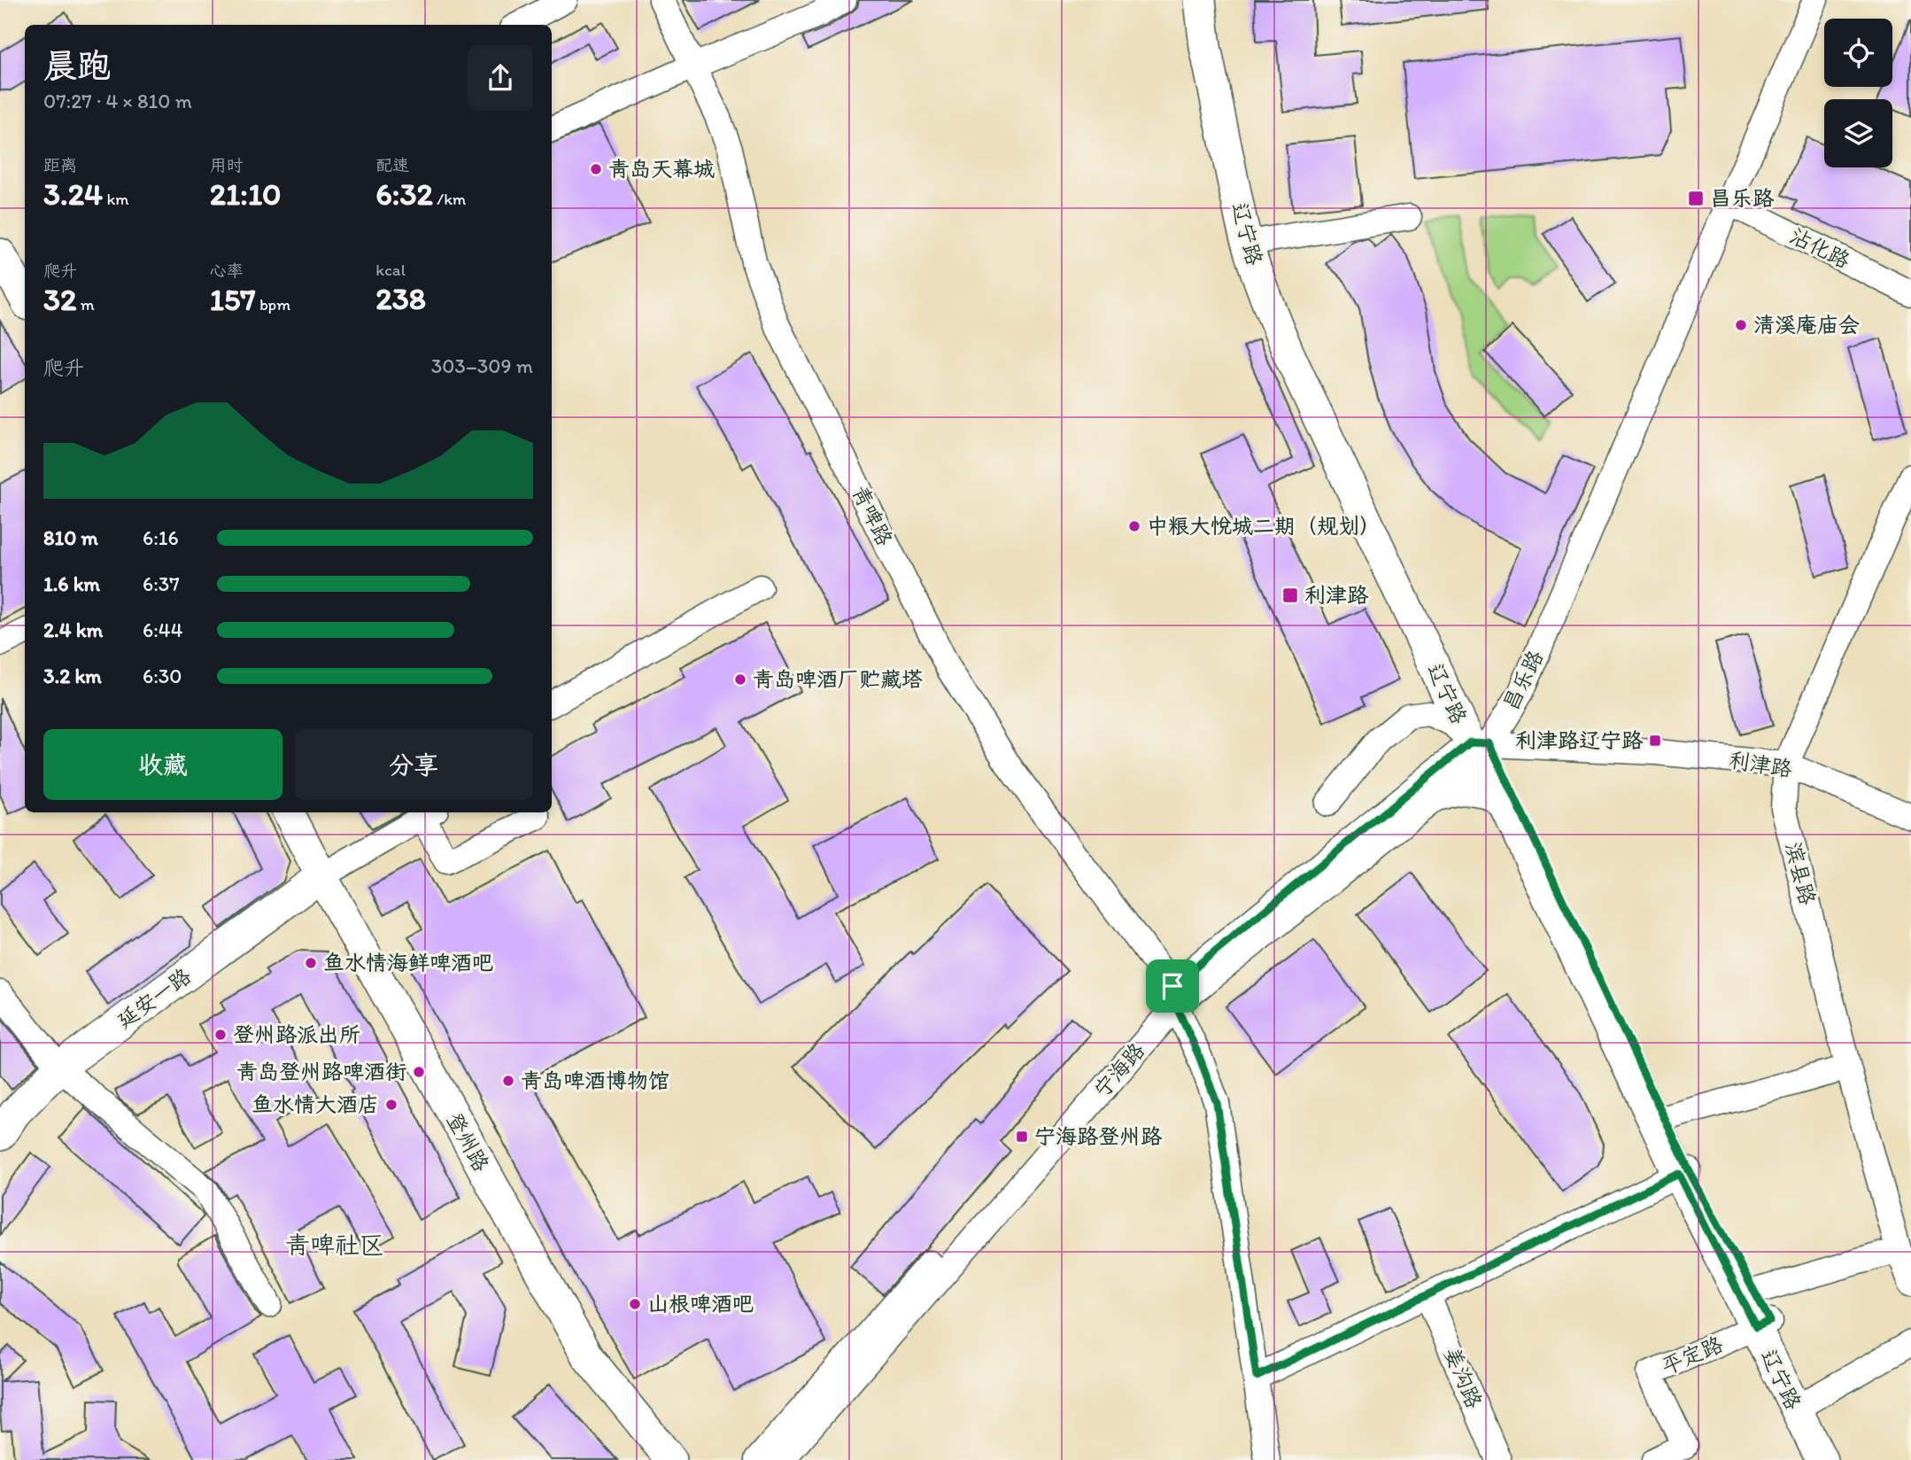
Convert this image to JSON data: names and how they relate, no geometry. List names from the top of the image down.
{
  "streets": {
    "main road": ["辽宁路", "延安一路", "登州路"],
    "street": [
      "沾化路",
      "青啤路",
      "昌乐路",
      "利津路",
      "滨县路",
      "宁海路",
      "平定路",
      "姜沟路"
    ]
  },
  "crossings": [
    ["辽宁路", "昌乐路"],
    ["辽宁路", "利津路"],
    ["辽宁路", "宁海路"],
    ["辽宁路", "平定路"],
    ["沾化路", "昌乐路"],
    ["青啤路", "宁海路"],
    ["昌乐路", "利津路"],
    ["昌乐路", "宁海路"],
    ["利津路", "滨县路"],
    ["利津路", "宁海路"],
    ["延安一路", "登州路"]
  ],
  "districts": ["青啤社区"],
  "places": {
    "other": [
      "青岛天幕城",
      "清溪庵庙会",
      "中粮大悦城二期（规划）",
      "青岛啤酒厂贮藏塔",
      "鱼水情海鲜啤酒吧",
      "登州路派出所",
      "青岛登州路啤酒街",
      "青岛啤酒博物馆",
      "鱼水情大酒店",
      "山根啤酒吧"
    ],
    "transit": [
      "昌乐路",
      "利津路",
      "利津路辽宁路",
      "宁海路登州路"
    ]
  },
  "page": {
    "heading": ["晨跑", "07:27 · 4 × 810 m"],
    "stats": [
      ["距离", "3.24 km"],
      ["用时", "21:10"],
      ["配速", "6:32 /km"],
      ["爬升", "32 m"],
      ["心率", "157 bpm"],
      ["kcal", "238"]
    ],
    "chart": ["爬升", "303–309 m"],
    "list": [
      {
        "name": "810 m",
        "note": "6:16"
      },
      {
        "name": "1.6 km",
        "note": "6:37"
      },
      {
        "name": "2.4 km",
        "note": "6:44"
      },
      {
        "name": "3.2 km",
        "note": "6:30"
      }
    ],
    "buttons": ["收藏", "分享"]
  }
}
